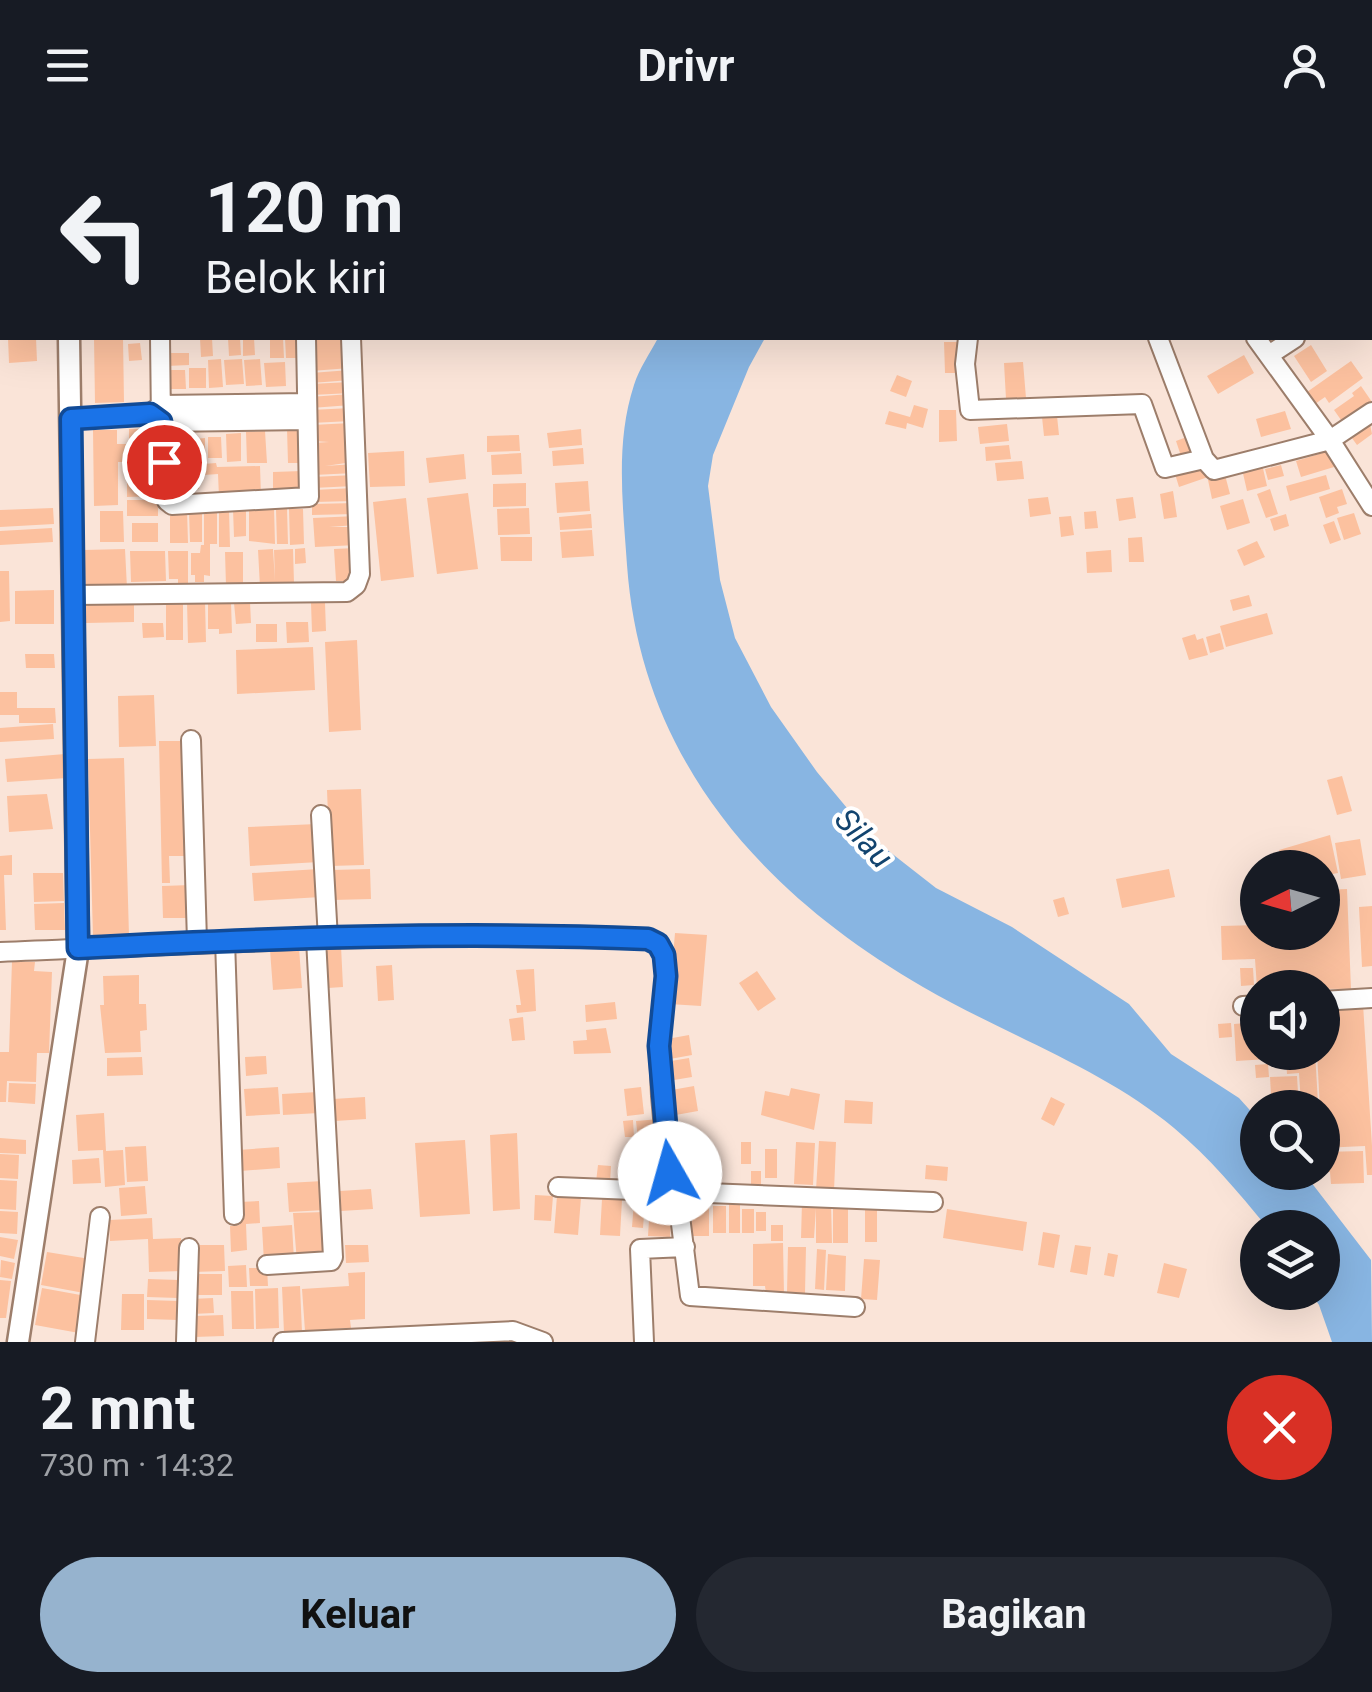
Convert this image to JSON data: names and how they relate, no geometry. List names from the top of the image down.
{
  "water": ["Silau"],
  "north": "left",
  "page": {
    "header": "Drivr",
    "turn": ["120 m", "Belok kiri"],
    "heading": ["2 mnt", "730 m · 14:32"],
    "buttons": ["Keluar", "Bagikan"]
  }
}
